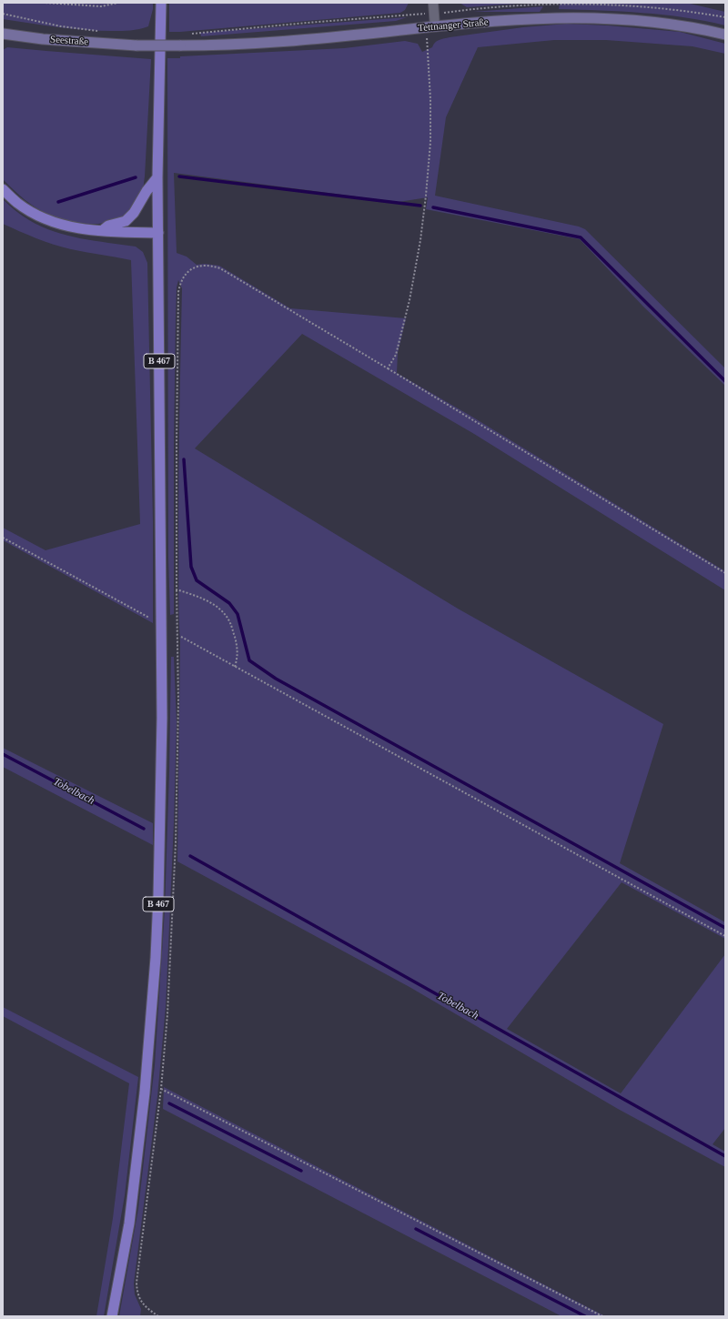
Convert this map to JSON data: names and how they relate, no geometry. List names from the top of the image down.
{
  "streets": {
    "main road": ["Tettnanger Straße", "Seestraße", "B 467"]
  },
  "crossings": [
    ["Tettnanger Straße", "Seestraße"]
  ],
  "water": ["Tobelbach"]
}
